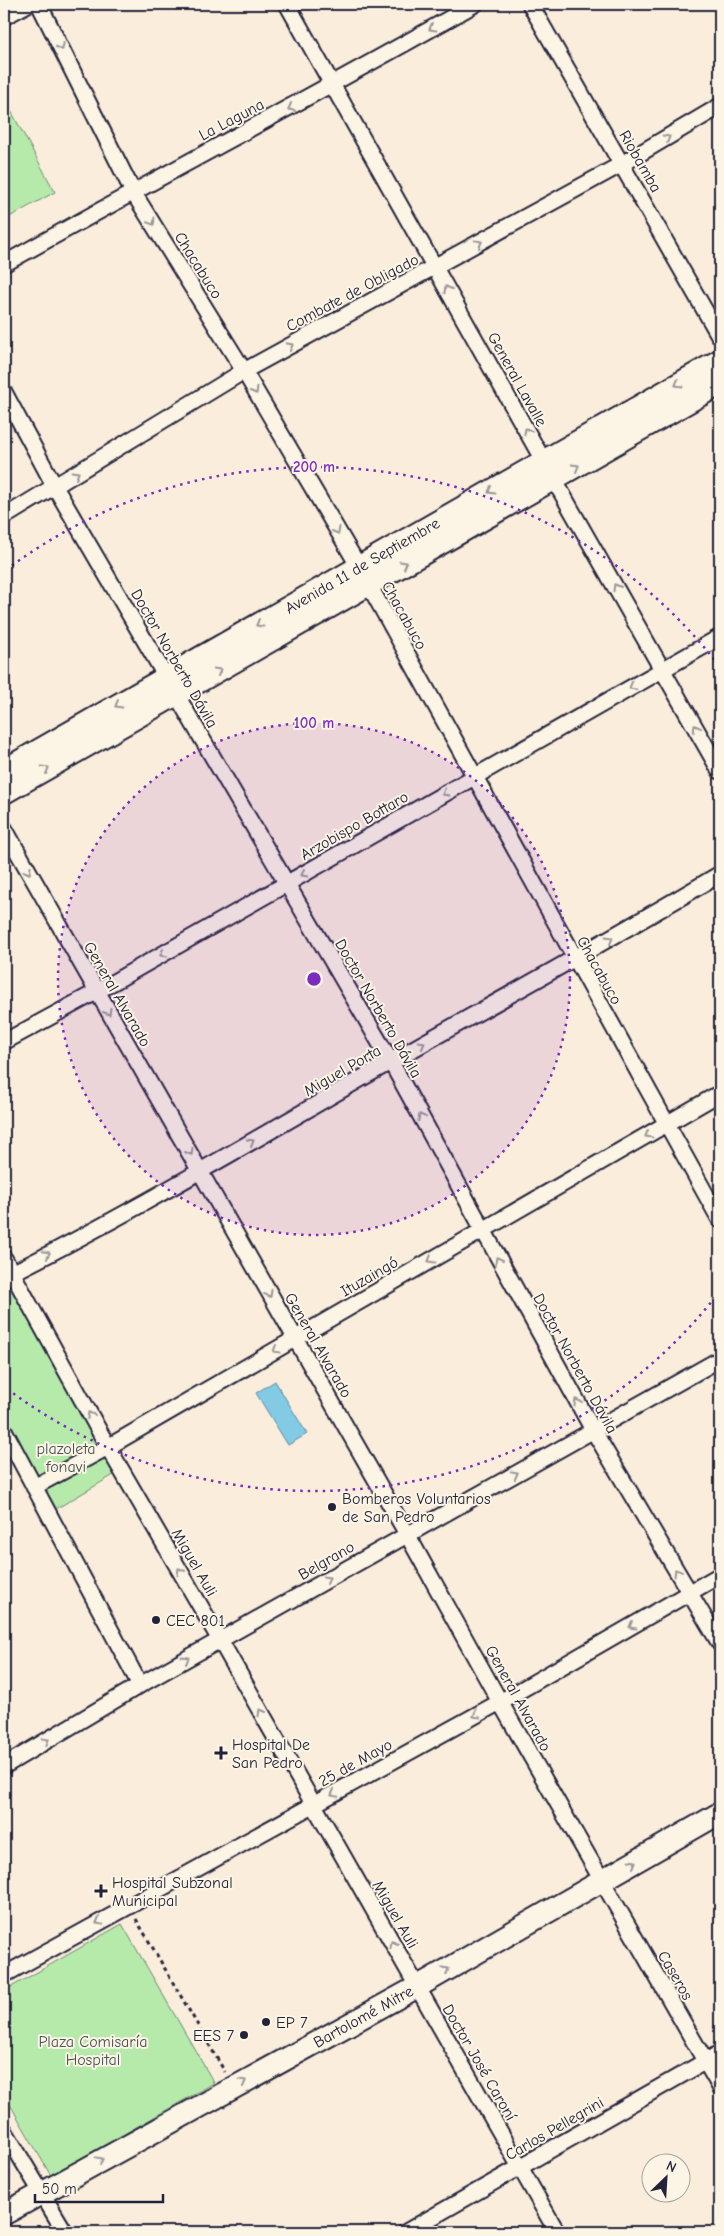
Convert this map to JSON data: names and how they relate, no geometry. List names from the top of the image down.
{
  "streets": {
    "main road": ["Avenida 11 de Septiembre", "Bartolomé Mitre"],
    "street": [
      "La Laguna",
      "Riobamba",
      "Chacabuco",
      "Combate de Obligado",
      "General Lavalle",
      "Doctor Norberto Dávila",
      "Arzobispo Bottaro",
      "General Alvarado",
      "Miguel Porta",
      "Ituzaingó",
      "Belgrano",
      "Miguel Auli",
      "25 de Mayo",
      "Caseros",
      "Doctor José Caroní",
      "Carlos Pellegrini"
    ]
  },
  "crossings": [
    ["La Laguna", "Chacabuco"],
    ["La Laguna", "General Lavalle"],
    ["Riobamba", "Combate de Obligado"],
    ["Chacabuco", "Combate de Obligado"],
    ["Chacabuco", "Avenida 11 de Septiembre"],
    ["Chacabuco", "Arzobispo Bottaro"],
    ["Chacabuco", "Miguel Porta"],
    ["Chacabuco", "Ituzaingó"],
    ["Combate de Obligado", "General Lavalle"],
    ["Combate de Obligado", "Doctor Norberto Dávila"],
    ["General Lavalle", "Avenida 11 de Septiembre"],
    ["General Lavalle", "Arzobispo Bottaro"],
    ["Avenida 11 de Septiembre", "Doctor Norberto Dávila"],
    ["Doctor Norberto Dávila", "Arzobispo Bottaro"],
    ["Doctor Norberto Dávila", "Miguel Porta"],
    ["Doctor Norberto Dávila", "Ituzaingó"],
    ["Doctor Norberto Dávila", "Belgrano"],
    ["Doctor Norberto Dávila", "25 de Mayo"],
    ["Arzobispo Bottaro", "General Alvarado"],
    ["General Alvarado", "Miguel Porta"],
    ["General Alvarado", "Ituzaingó"],
    ["General Alvarado", "Belgrano"],
    ["General Alvarado", "25 de Mayo"],
    ["General Alvarado", "Caseros"],
    ["General Alvarado", "Bartolomé Mitre"],
    ["Miguel Porta", "Miguel Auli"],
    ["Ituzaingó", "Miguel Auli"],
    ["Belgrano", "Miguel Auli"],
    ["Miguel Auli", "25 de Mayo"],
    ["Miguel Auli", "Bartolomé Mitre"],
    ["Miguel Auli", "Doctor José Caroní"],
    ["Caseros", "Bartolomé Mitre"],
    ["Caseros", "Carlos Pellegrini"],
    ["Bartolomé Mitre", "Doctor José Caroní"],
    ["Doctor José Caroní", "Carlos Pellegrini"]
  ],
  "one_way": [
    "La Laguna",
    "Chacabuco",
    "Combate de Obligado",
    "General Lavalle",
    "Doctor Norberto Dávila",
    "Arzobispo Bottaro",
    "General Alvarado",
    "Miguel Porta",
    "Ituzaingó",
    "Belgrano",
    "25 de Mayo",
    "Bartolomé Mitre"
  ],
  "parks": ["plazoleta fonavi", "Plaza Comisaría Hospital"],
  "places": {
    "other": [
      "Bomberos Voluntarios de San Pedro",
      "CEC 801",
      "EP 7",
      "EES 7"
    ],
    "health": ["Hospital De San Pedro", "Hospital Subzonal Municipal"]
  },
  "scale_bar": "50 m",
  "north": "top right",
  "rings": ["200 m", "100 m"]
}
